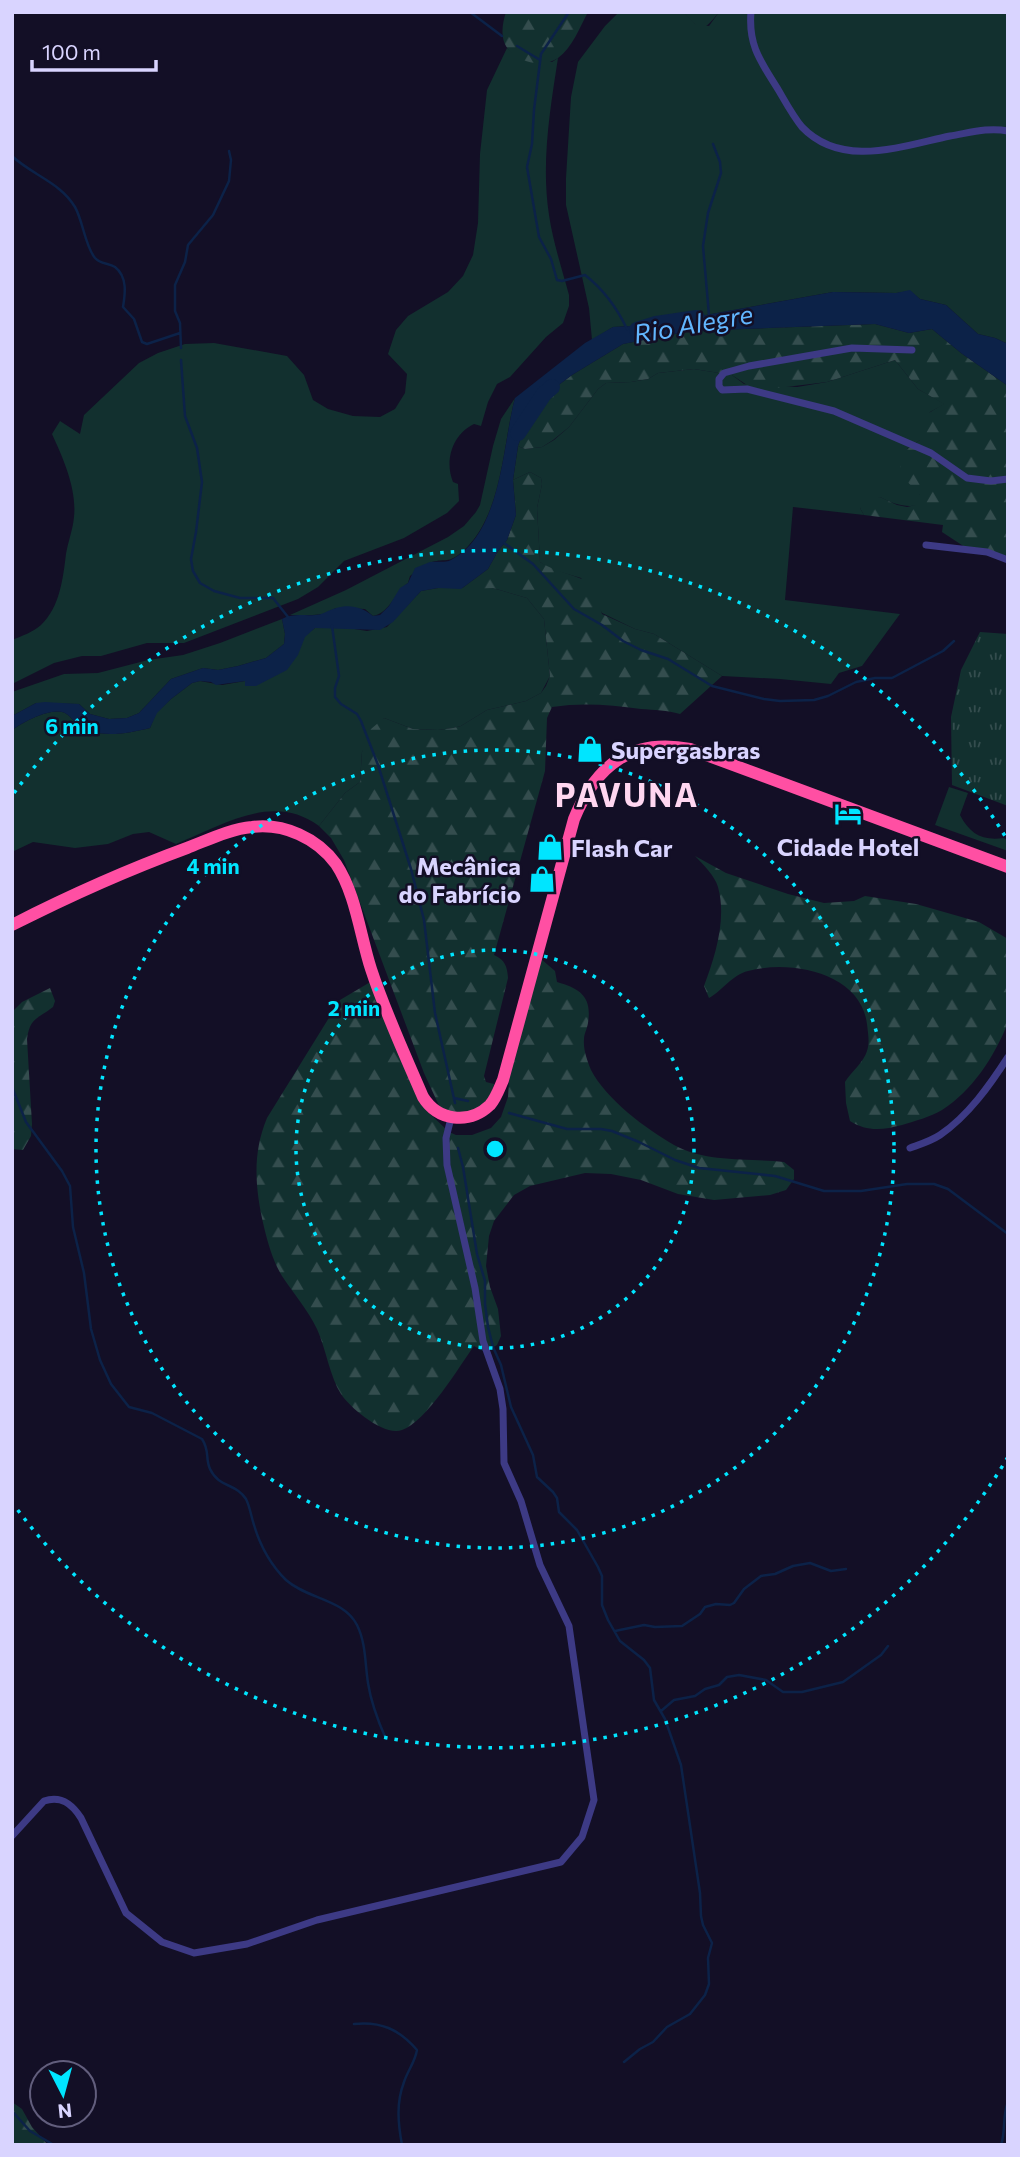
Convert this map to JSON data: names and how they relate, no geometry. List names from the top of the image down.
{
  "districts": ["PAVUNA"],
  "water": ["Rio Alegre"],
  "places": {
    "shop": ["Supergasbras", "Flash Car", "Mecânica do Fabrício"],
    "hotel": ["Cidade Hotel"]
  },
  "scale_bar": "100 m",
  "north": "bottom",
  "rings": ["6 min", "4 min", "2 min"]
}
